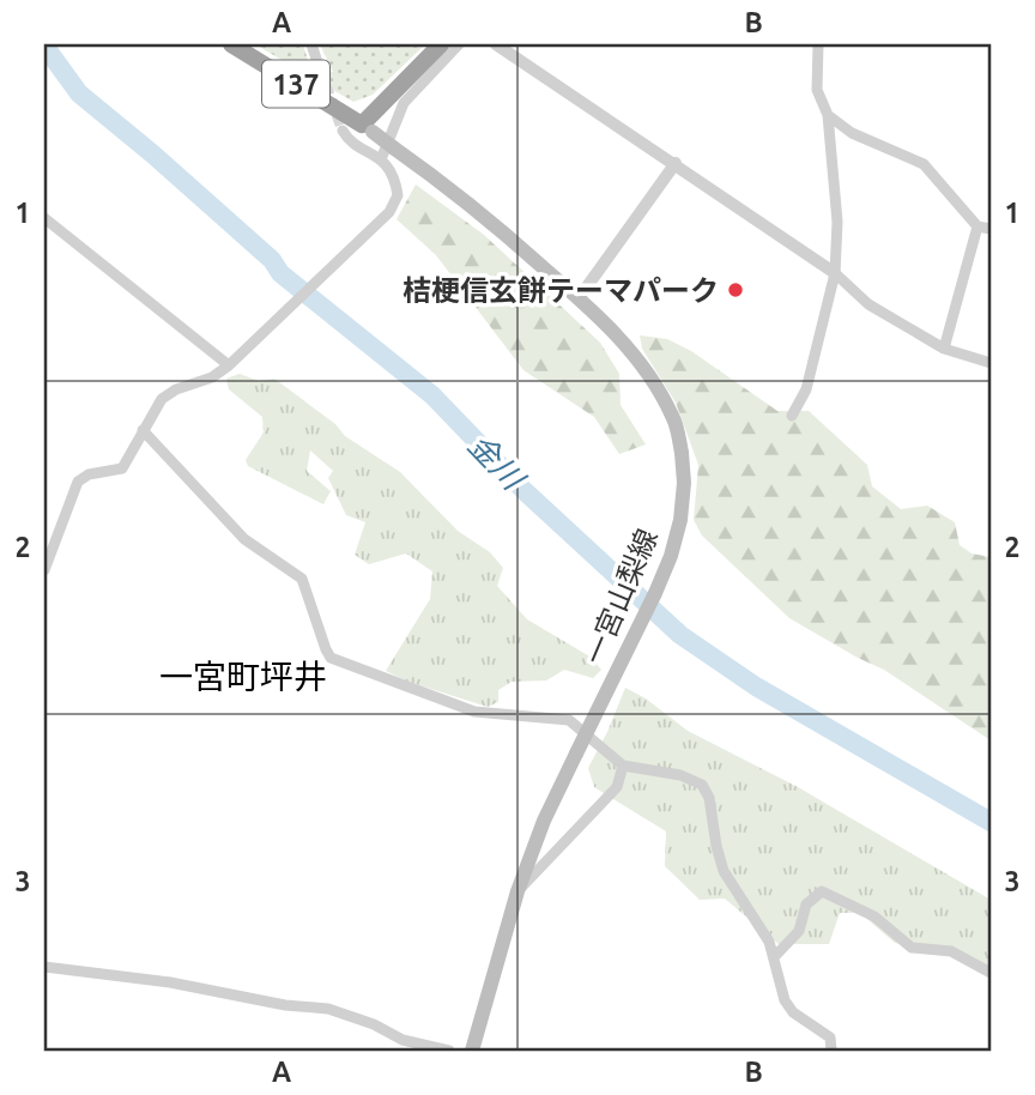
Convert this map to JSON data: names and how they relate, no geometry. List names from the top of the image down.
{
  "streets": {
    "highway": ["137"],
    "main road": ["一宮山梨線"]
  },
  "crossings": [
    ["137", "一宮山梨線"]
  ],
  "districts": ["一宮町坪井"],
  "water": ["金川"],
  "places": ["桔梗信玄餅テーマパーク"],
  "grid": {
    "columns": ["A", "B"],
    "rows": ["1", "2", "3"]
  }
}
